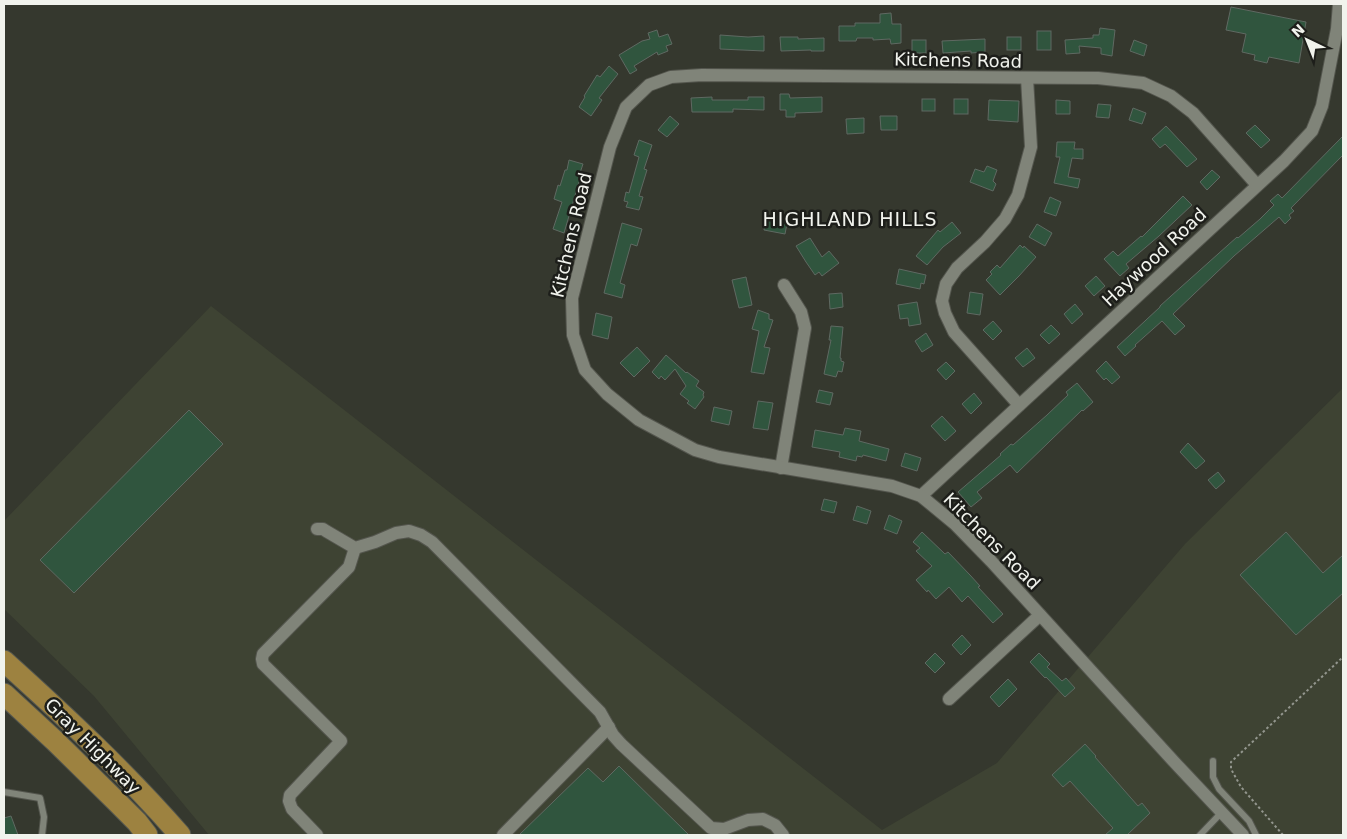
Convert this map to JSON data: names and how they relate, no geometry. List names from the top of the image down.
{
  "streets": {
    "highway": ["Gray Highway"],
    "street": ["Kitchens Road", "Haywood Road"]
  },
  "crossings": [
    ["Kitchens Road", "Haywood Road"]
  ],
  "districts": ["HIGHLAND HILLS"],
  "north": "top left"
}
